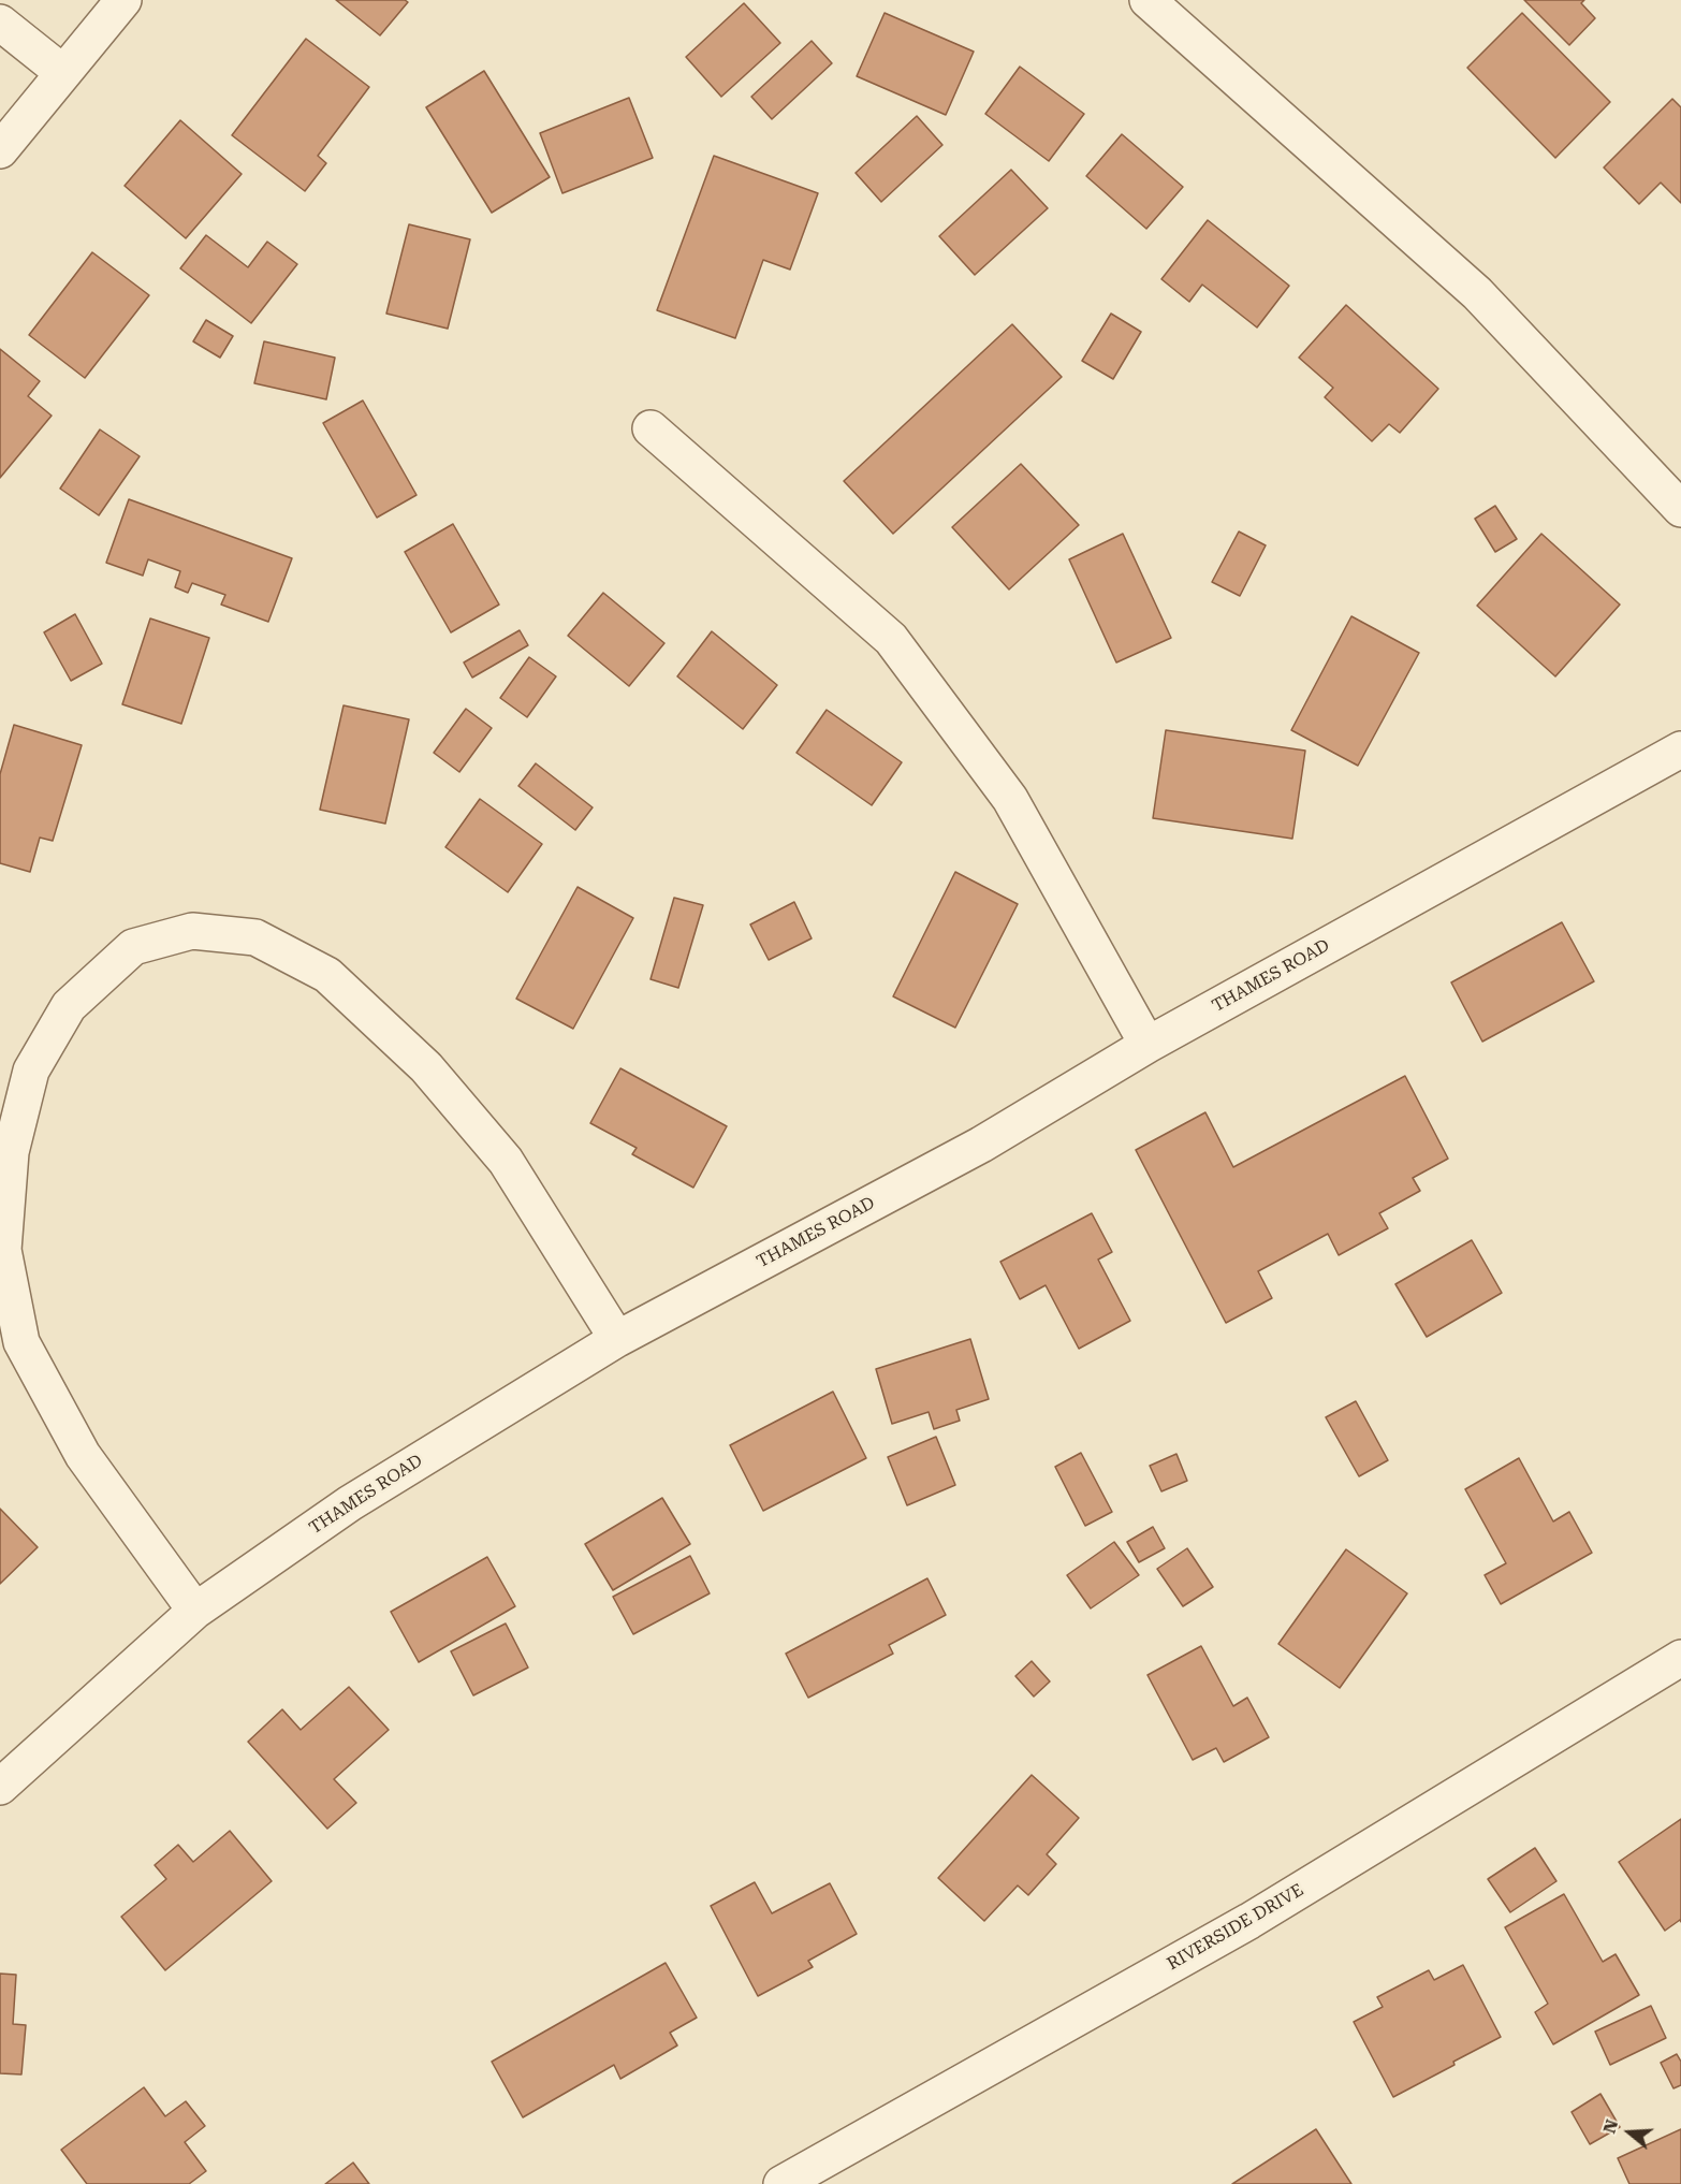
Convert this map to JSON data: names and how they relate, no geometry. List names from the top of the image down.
{
  "streets": {
    "street": ["THAMES ROAD", "RIVERSIDE DRIVE"]
  },
  "north": "left"
}
